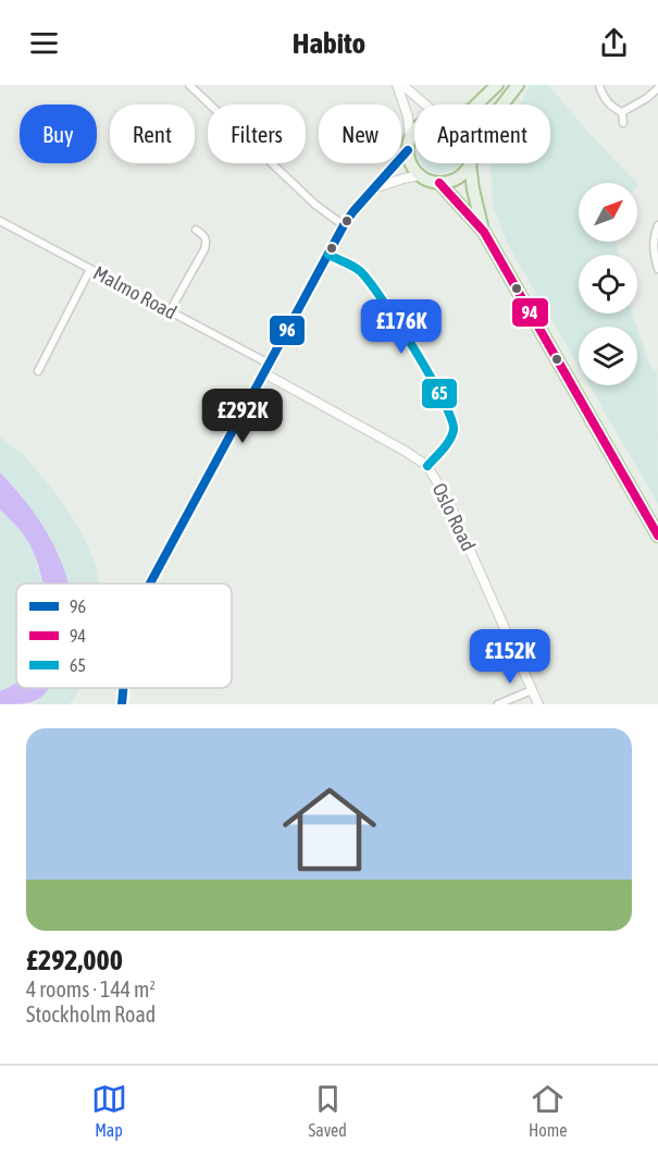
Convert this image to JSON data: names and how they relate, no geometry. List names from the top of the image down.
{
  "streets": {
    "street": ["Malmo Road", "Oslo Road"]
  },
  "lines": ["transit line 96", "transit line 94", "transit line 65"],
  "legend": ["96", "94", "65"],
  "north": "top right",
  "page": {
    "header": "Habito",
    "chip": [
      "Buy",
      "Rent",
      "Filters",
      "New",
      "Apartment"
    ],
    "price": ["£176K", "£292K", "£152K"],
    "list": [
      {
        "name": "£292,000",
        "note": "4 rooms · 144 m² · Stockholm Road"
      }
    ],
    "tabs": ["Map", "Saved", "Home"]
  }
}
